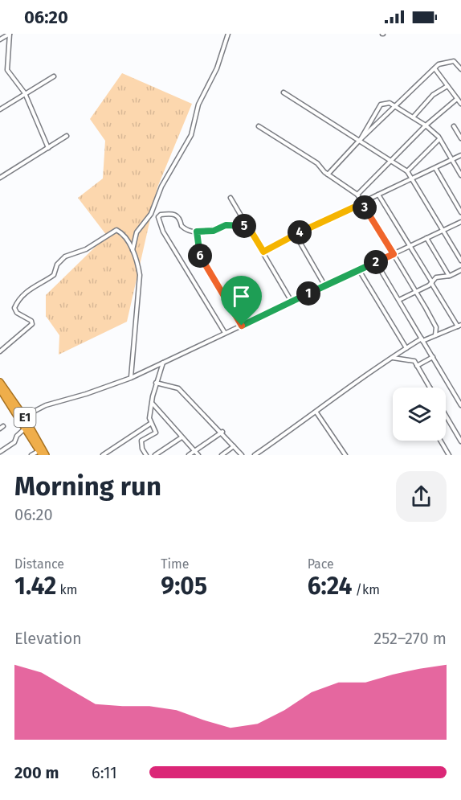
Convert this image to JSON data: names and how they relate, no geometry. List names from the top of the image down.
{
  "streets": {
    "highway": ["E1"]
  },
  "page": {
    "status": "06:20",
    "pins": [
      "3",
      "5",
      "4",
      "6",
      "2",
      "1"
    ],
    "heading": ["Morning run", "06:20"],
    "stats": [
      ["Distance", "1.42 km"],
      ["Time", "9:05"],
      ["Pace", "6:24 /km"]
    ],
    "chart": ["Elevation", "252–270 m"],
    "list": [
      {
        "name": "200 m",
        "note": "6:11"
      }
    ]
  }
}
